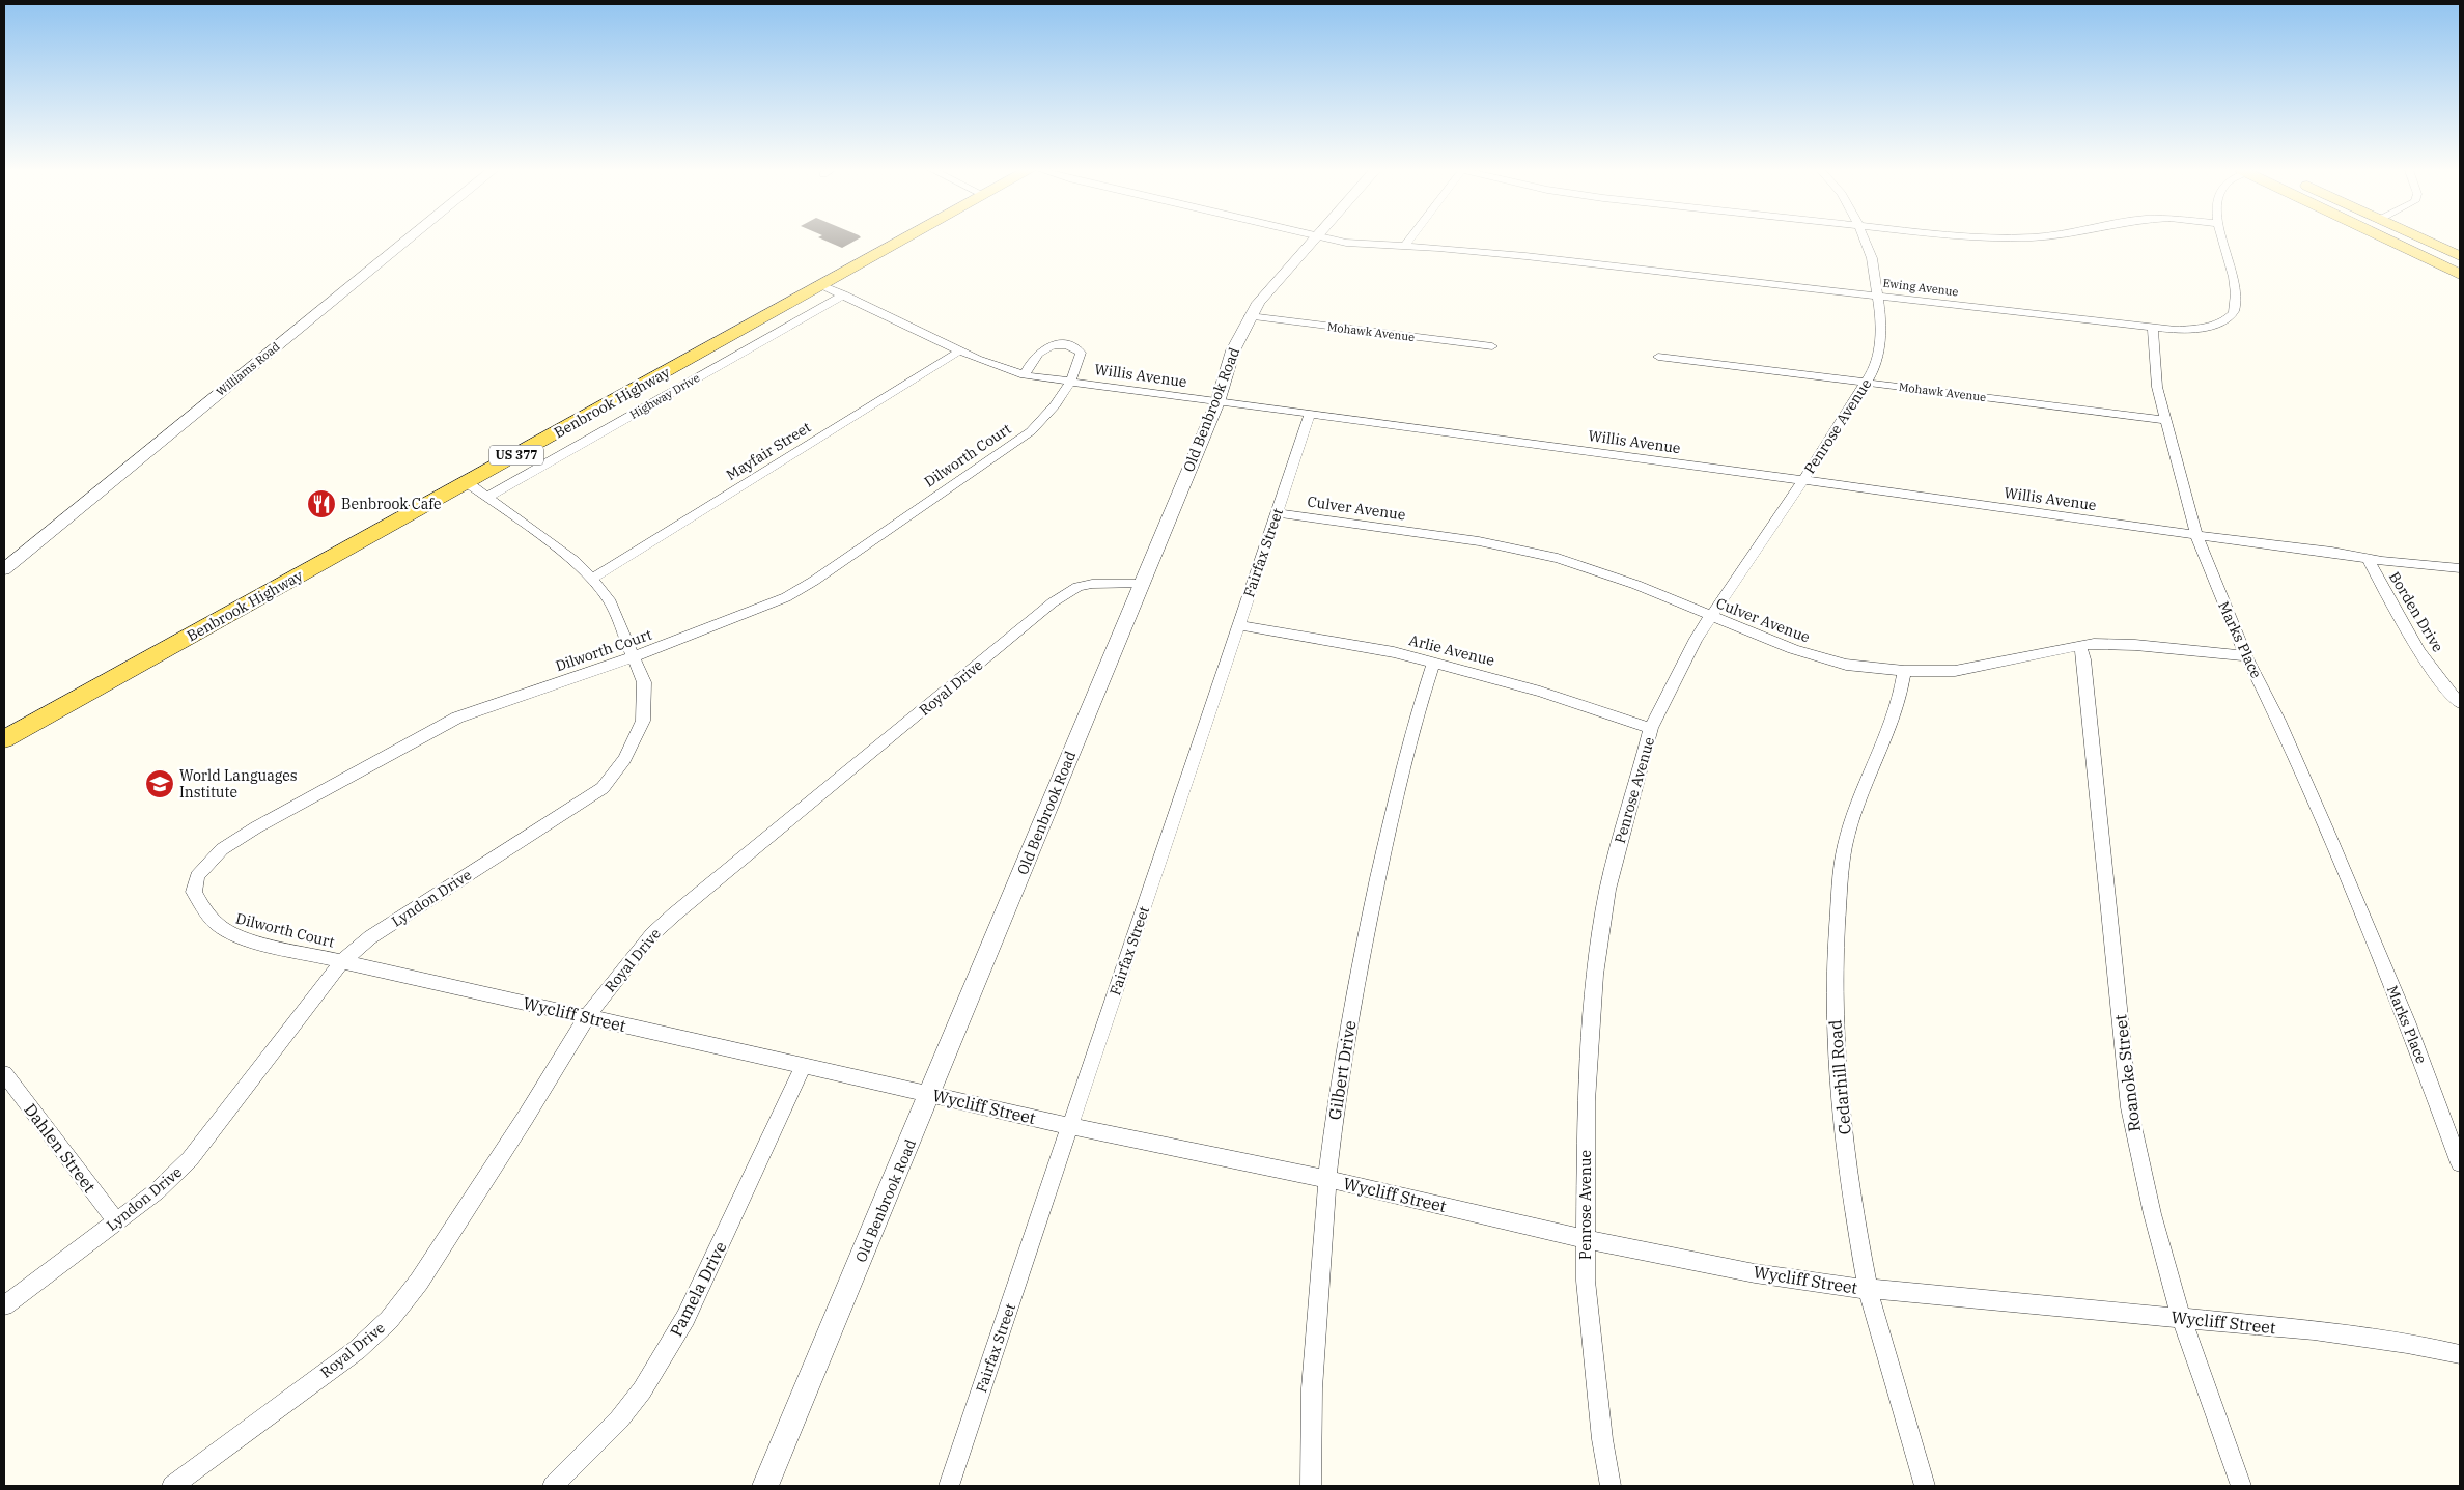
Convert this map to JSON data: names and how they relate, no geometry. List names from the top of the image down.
{
  "streets": {
    "main road": ["Benbrook Highway", "US 377"],
    "street": [
      "Ewing Avenue",
      "Mohawk Avenue",
      "Williams Road",
      "Willis Avenue",
      "Highway Drive",
      "Old Benbrook Road",
      "Penrose Avenue",
      "Mayfair Street",
      "Dilworth Court",
      "Culver Avenue",
      "Fairfax Street",
      "Borden Drive",
      "Marks Place",
      "Arlie Avenue",
      "Royal Drive",
      "Lyndon Drive",
      "Wycliff Street",
      "Gilbert Drive",
      "Roanoke Street",
      "Cedarhill Road",
      "Dahlen Street",
      "Pamela Drive"
    ]
  },
  "crossings": [
    ["Ewing Avenue", "Penrose Avenue"],
    ["Ewing Avenue", "Marks Place"],
    ["Mohawk Avenue", "Old Benbrook Road"],
    ["Mohawk Avenue", "Penrose Avenue"],
    ["Mohawk Avenue", "Marks Place"],
    ["Willis Avenue", "Highway Drive"],
    ["Willis Avenue", "Benbrook Highway"],
    ["Willis Avenue", "Old Benbrook Road"],
    ["Willis Avenue", "Penrose Avenue"],
    ["Willis Avenue", "Mayfair Street"],
    ["Willis Avenue", "Dilworth Court"],
    ["Willis Avenue", "Fairfax Street"],
    ["Willis Avenue", "Borden Drive"],
    ["Willis Avenue", "Marks Place"],
    ["Highway Drive", "Lyndon Drive"],
    ["Benbrook Highway", "Lyndon Drive"],
    ["Old Benbrook Road", "Royal Drive"],
    ["Old Benbrook Road", "Wycliff Street"],
    ["Penrose Avenue", "Culver Avenue"],
    ["Penrose Avenue", "Arlie Avenue"],
    ["Penrose Avenue", "Wycliff Street"],
    ["Mayfair Street", "Lyndon Drive"],
    ["Dilworth Court", "Lyndon Drive"],
    ["Dilworth Court", "Wycliff Street"],
    ["Culver Avenue", "Fairfax Street"],
    ["Culver Avenue", "Marks Place"],
    ["Culver Avenue", "Roanoke Street"],
    ["Culver Avenue", "Cedarhill Road"],
    ["Fairfax Street", "Arlie Avenue"],
    ["Fairfax Street", "Wycliff Street"],
    ["Arlie Avenue", "Gilbert Drive"],
    ["Royal Drive", "Wycliff Street"],
    ["Lyndon Drive", "Wycliff Street"],
    ["Lyndon Drive", "Dahlen Street"],
    ["Wycliff Street", "Gilbert Drive"],
    ["Wycliff Street", "Roanoke Street"],
    ["Wycliff Street", "Cedarhill Road"],
    ["Wycliff Street", "Pamela Drive"]
  ],
  "places": {
    "restaurant": ["Benbrook Cafe"],
    "school or university": ["World Languages Institute"]
  }
}
